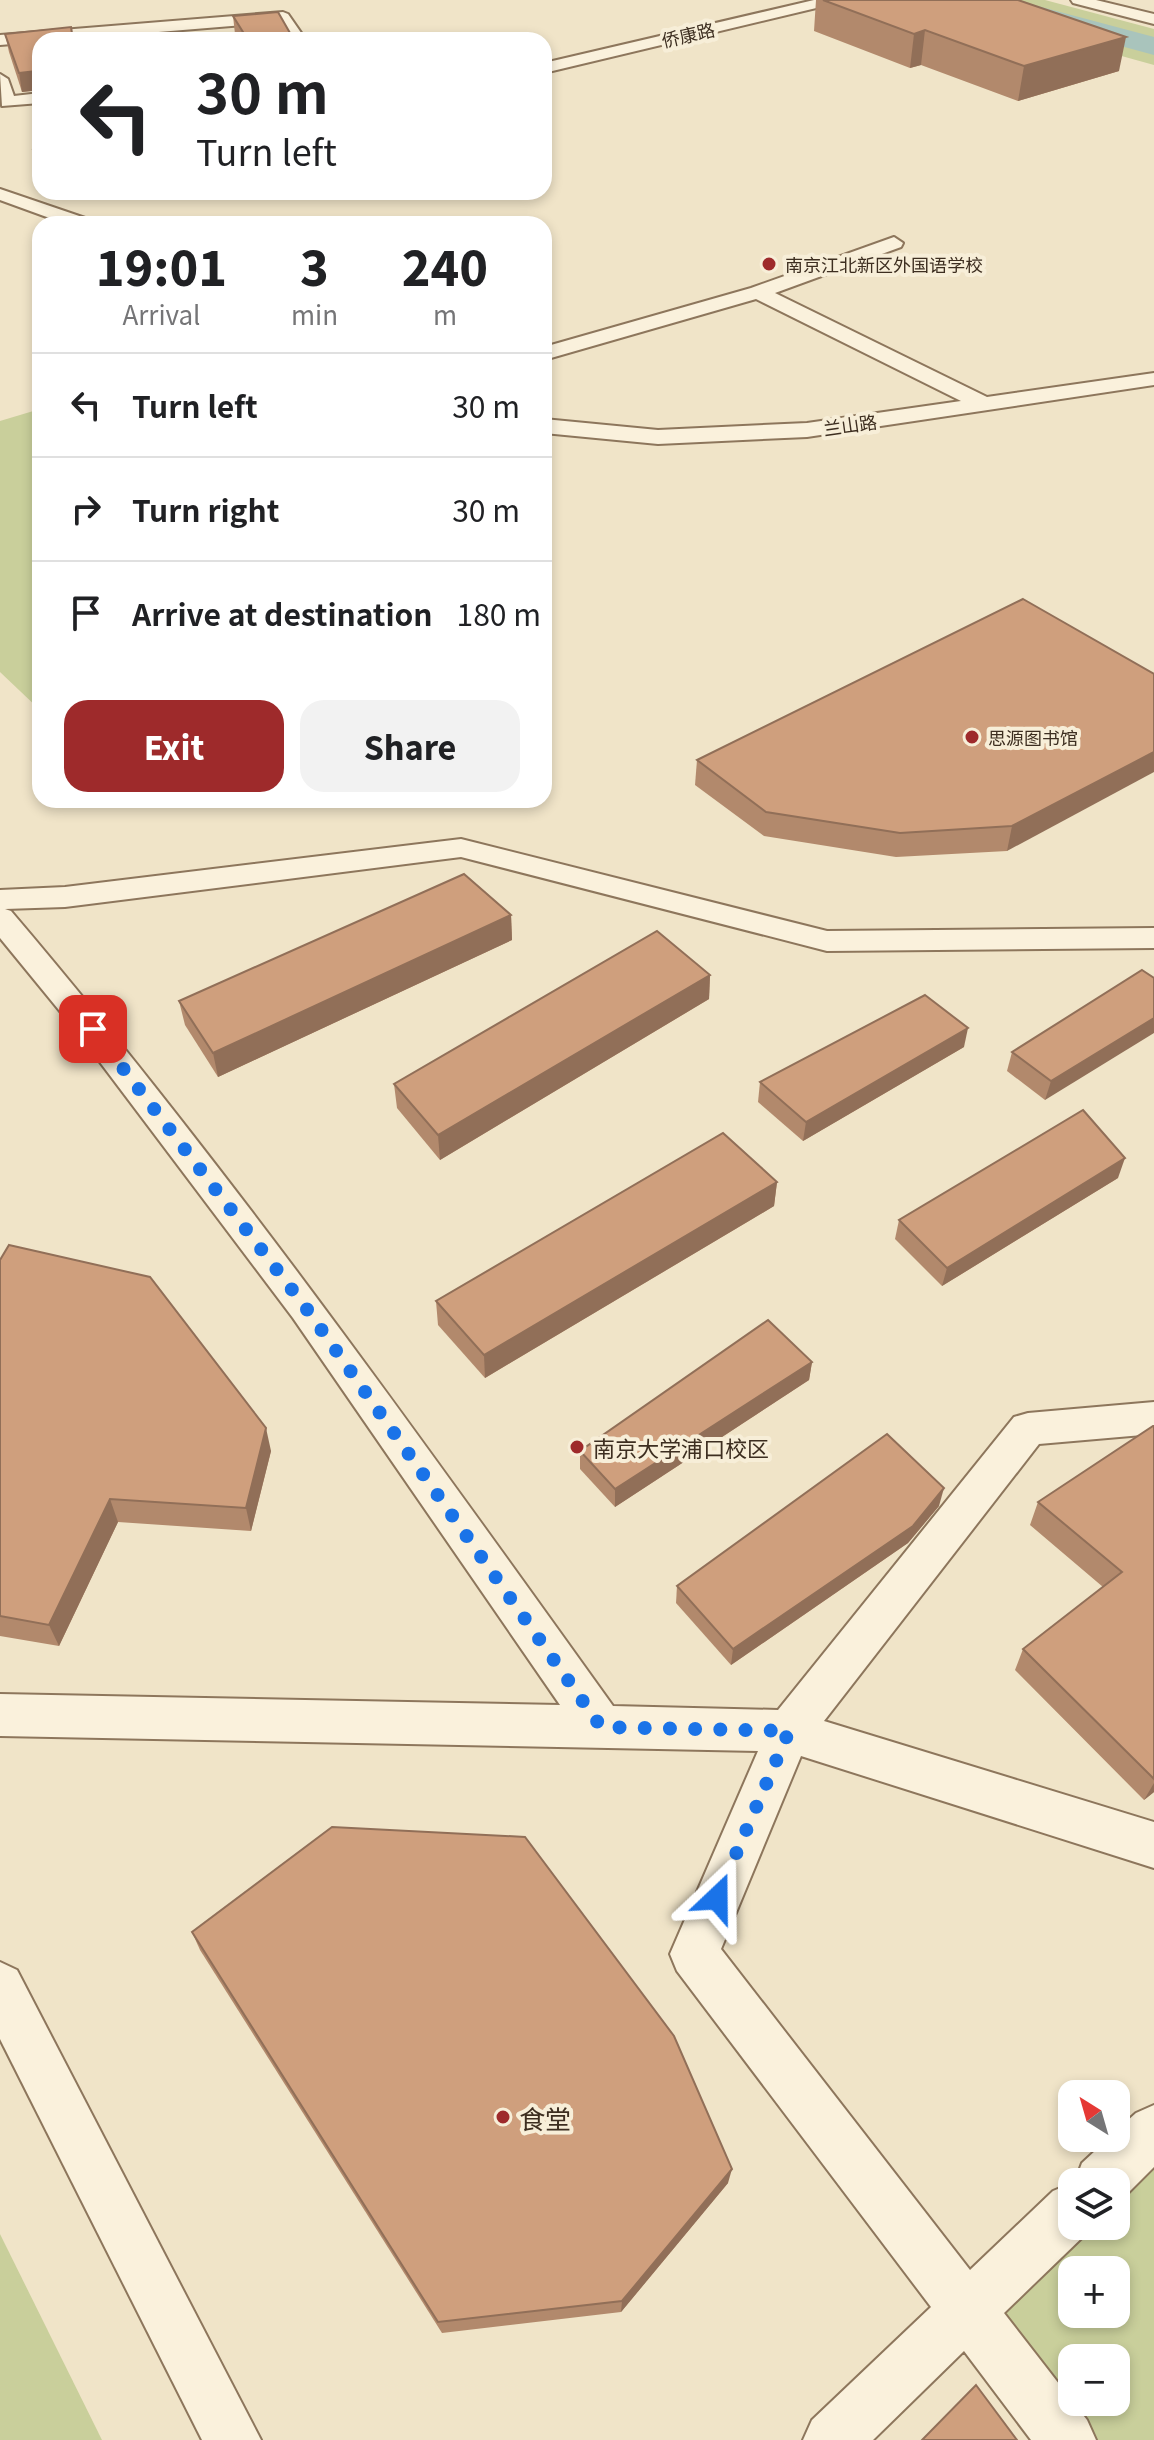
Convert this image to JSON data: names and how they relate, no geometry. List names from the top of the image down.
{
  "streets": {
    "street": ["侨康路", "兰山路"]
  },
  "places": [
    "南京江北新区外国语学校",
    "思源图书馆",
    "南京大学浦口校区",
    "食堂"
  ],
  "north": "top left",
  "page": {
    "turn": ["30 m", "Turn left"],
    "eta": [
      "19:01",
      "Arrival",
      "3",
      "min",
      "240",
      "m"
    ],
    "list": [
      {
        "name": "Turn left",
        "value": "30 m"
      },
      {
        "name": "Turn right",
        "value": "30 m"
      },
      {
        "name": "Arrive at destination",
        "value": "180 m"
      }
    ],
    "buttons": ["Exit", "Share"],
    "map_buttons": ["+", "−"]
  }
}
